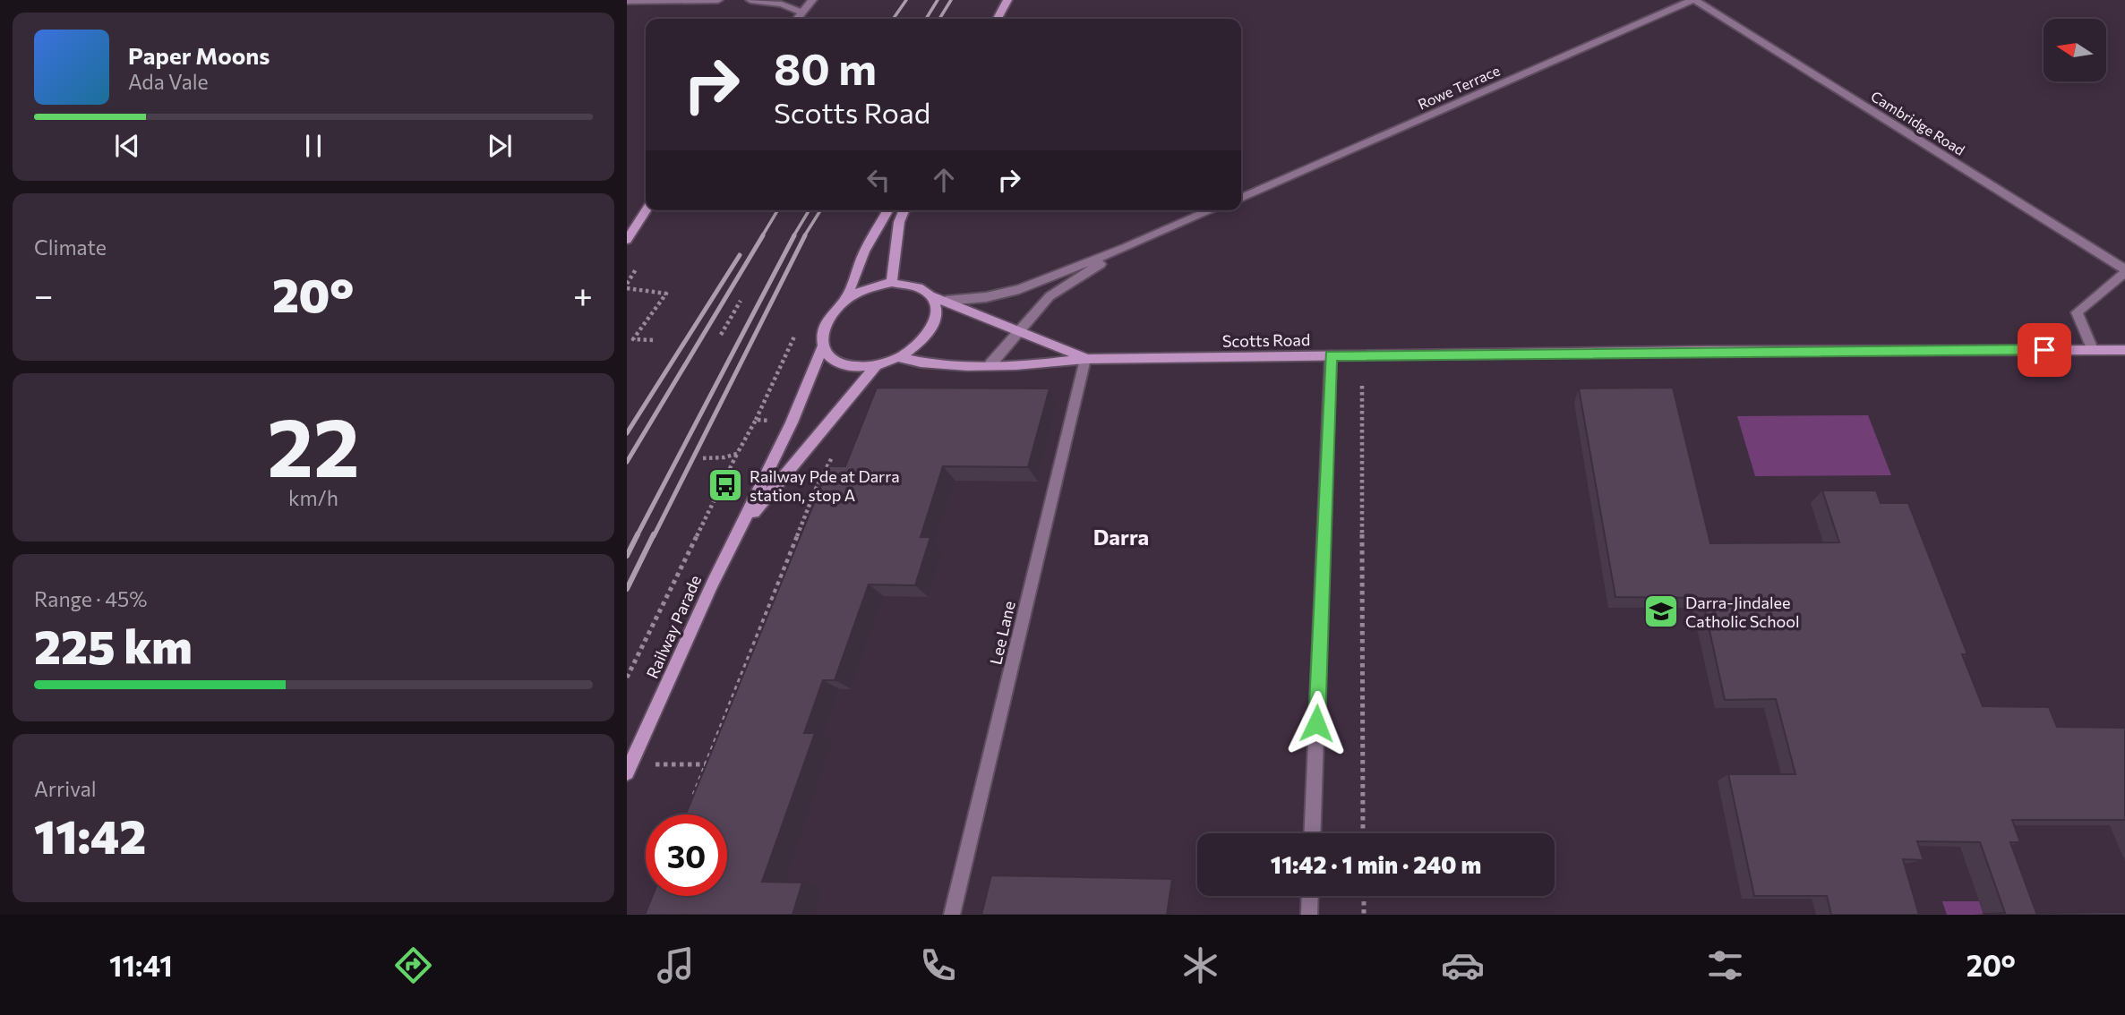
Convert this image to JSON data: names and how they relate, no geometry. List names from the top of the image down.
{
  "streets": {
    "street": [
      "Rowe Terrace",
      "Cambridge Road",
      "Scotts Road",
      "Railway Parade",
      "Lee Lane"
    ]
  },
  "crossings": [
    ["Rowe Terrace", "Cambridge Road"],
    ["Scotts Road", "Railway Parade"],
    ["Scotts Road", "Lee Lane"]
  ],
  "districts": ["Darra"],
  "places": {
    "bus stop": ["Railway Pde at Darra station, stop A"],
    "school or university": ["Darra-Jindalee Catholic School"]
  },
  "north": "left",
  "page": {
    "turn": ["80 m", "Scotts Road"],
    "song": ["Paper Moons", "Ada Vale"],
    "tile": [
      "Climate",
      ["22", "km/h"],
      ["Range · 45%", "225 km"],
      ["Arrival", "11:42"]
    ],
    "heat": ["−", "20°", "+"],
    "limit": "30",
    "trip": "11:42 · 1 min · 240 m",
    "tabs": ["11:41", "20°"]
  }
}
